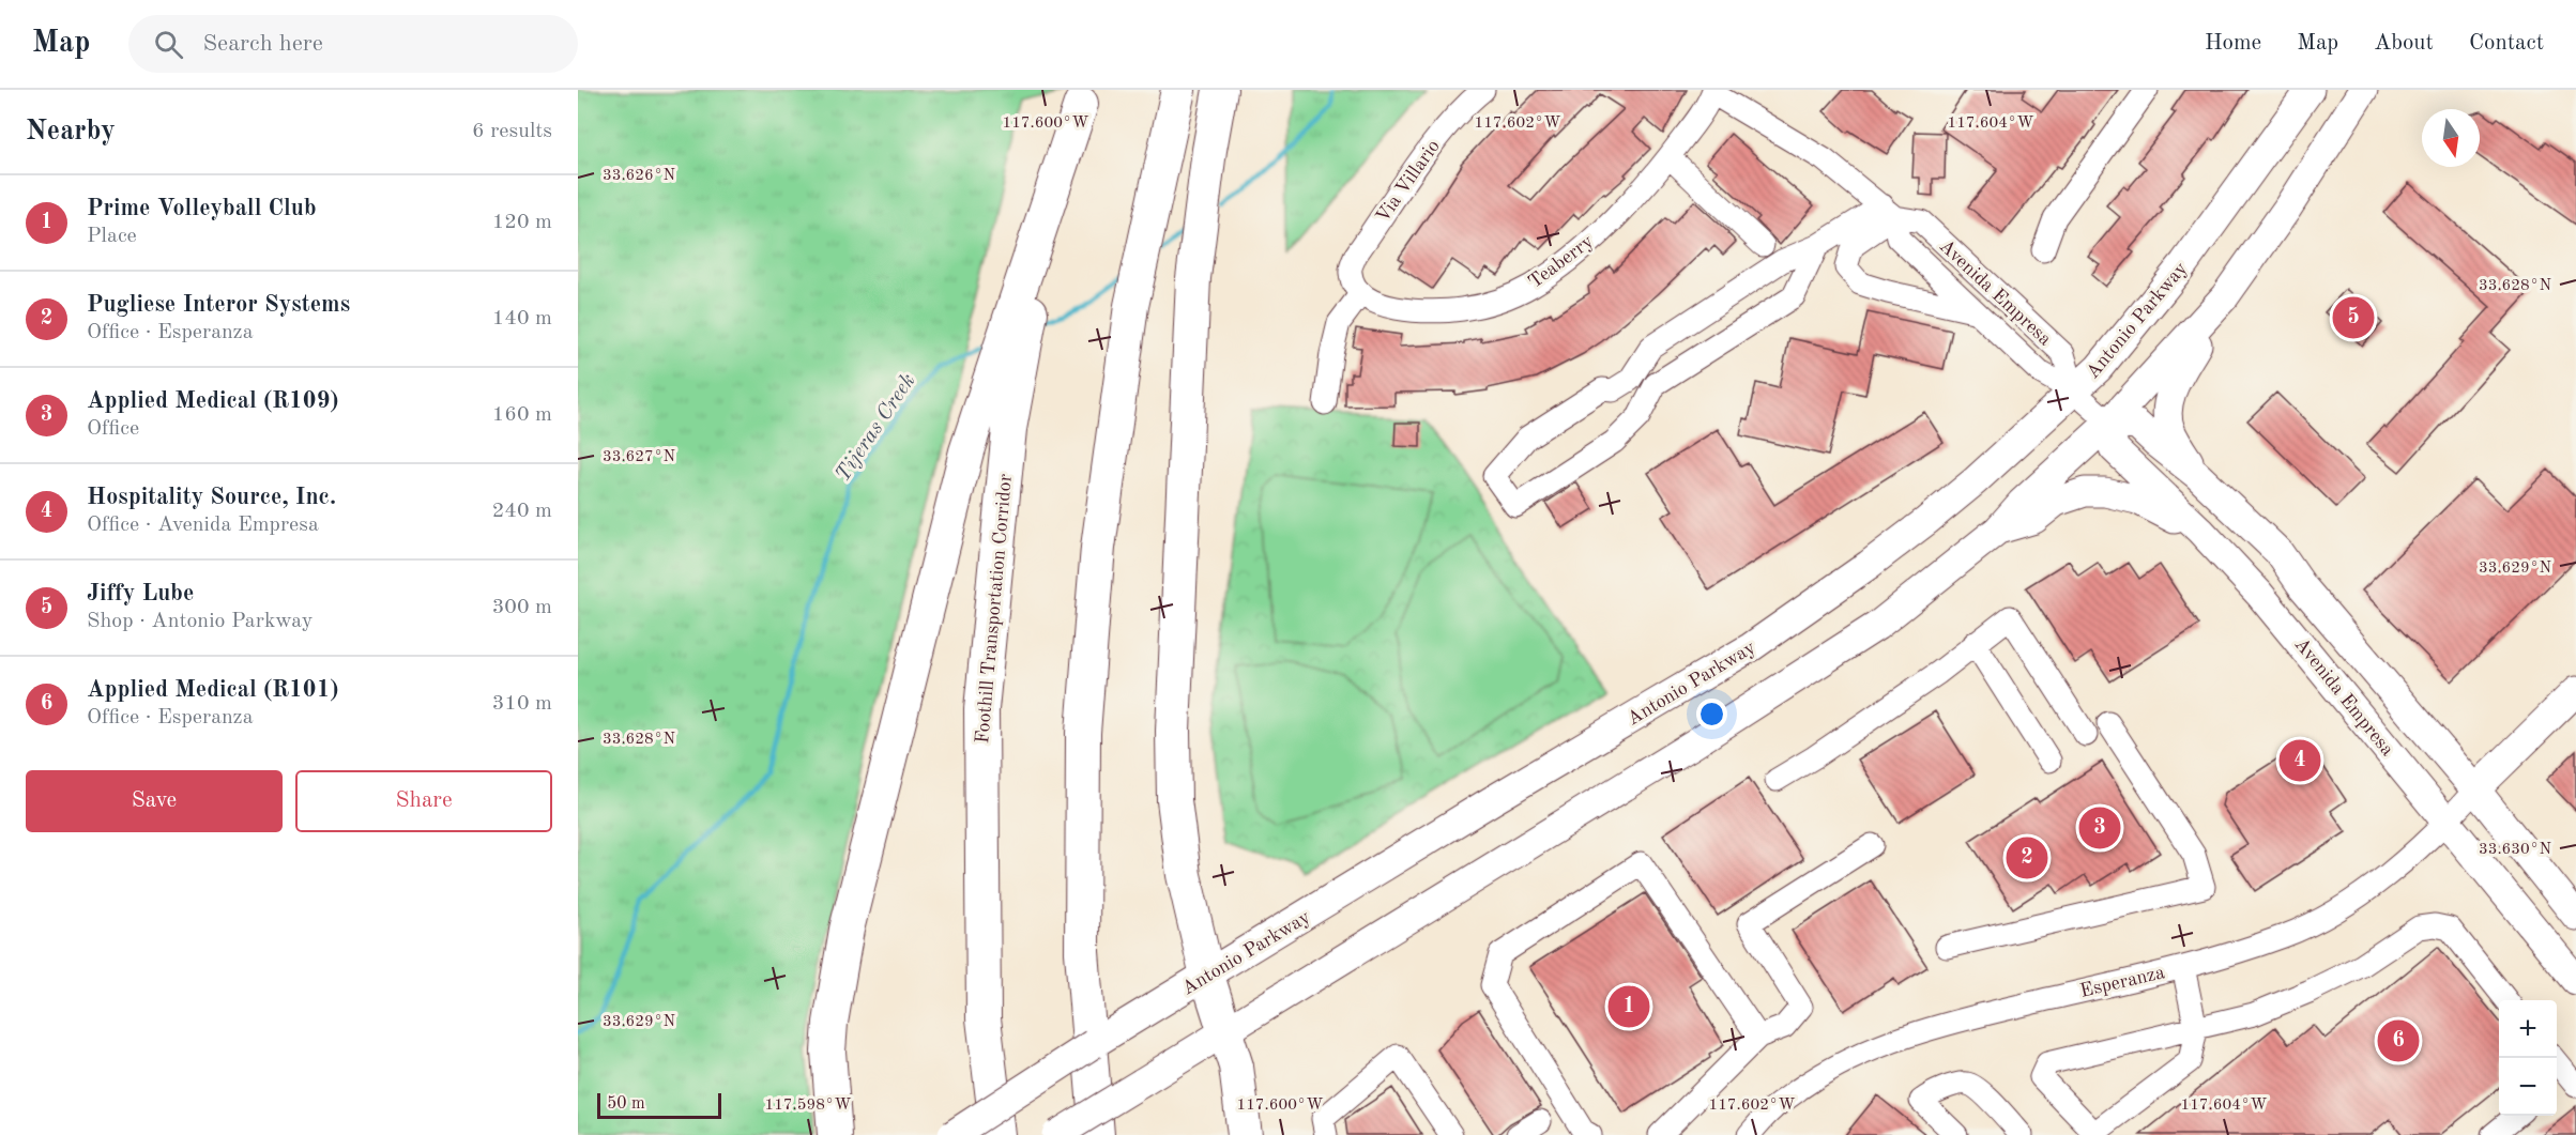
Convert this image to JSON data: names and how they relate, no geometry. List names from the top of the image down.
{
  "streets": {
    "highway": ["Foothill Transportation Corridor"],
    "main road": ["Avenida Empresa", "Antonio Parkway"],
    "street": ["Via Villario", "Teaberry", "Esperanza"]
  },
  "crossings": [
    ["Via Villario", "Teaberry"],
    ["Teaberry", "Avenida Empresa"],
    ["Avenida Empresa", "Antonio Parkway"],
    ["Avenida Empresa", "Esperanza"]
  ],
  "water": ["Tijeras Creek"],
  "scale_bar": "50 m",
  "north": "bottom",
  "page": {
    "header": "Map",
    "search": "Search here",
    "nav": [
      "Home",
      "Map",
      "About",
      "Contact"
    ],
    "heading": ["Nearby", "6 results"],
    "list": [
      {
        "mark": "1",
        "name": "Prime Volleyball Club",
        "note": "Place",
        "value": "120 m"
      },
      {
        "mark": "2",
        "name": "Pugliese Interor Systems",
        "note": "Office · Esperanza",
        "value": "140 m"
      },
      {
        "mark": "3",
        "name": "Applied Medical (R109)",
        "note": "Office",
        "value": "160 m"
      },
      {
        "mark": "4",
        "name": "Hospitality Source, Inc.",
        "note": "Office · Avenida Empresa",
        "value": "240 m"
      },
      {
        "mark": "5",
        "name": "Jiffy Lube",
        "note": "Shop · Antonio Parkway",
        "value": "300 m"
      },
      {
        "mark": "6",
        "name": "Applied Medical (R101)",
        "note": "Office · Esperanza",
        "value": "310 m"
      }
    ],
    "pins": [
      "5",
      "4",
      "3",
      "2",
      "1",
      "6"
    ],
    "buttons": ["Save", "Share"],
    "map_buttons": ["+", "−"],
    "scale": "50 m"
  },
  "coordinates": [
    "117.600°W",
    "117.602°W",
    "117.604°W",
    "33.626°N",
    "33.628°N",
    "33.627°N",
    "33.629°N",
    "33.630°N",
    "117.598°W"
  ]
}
